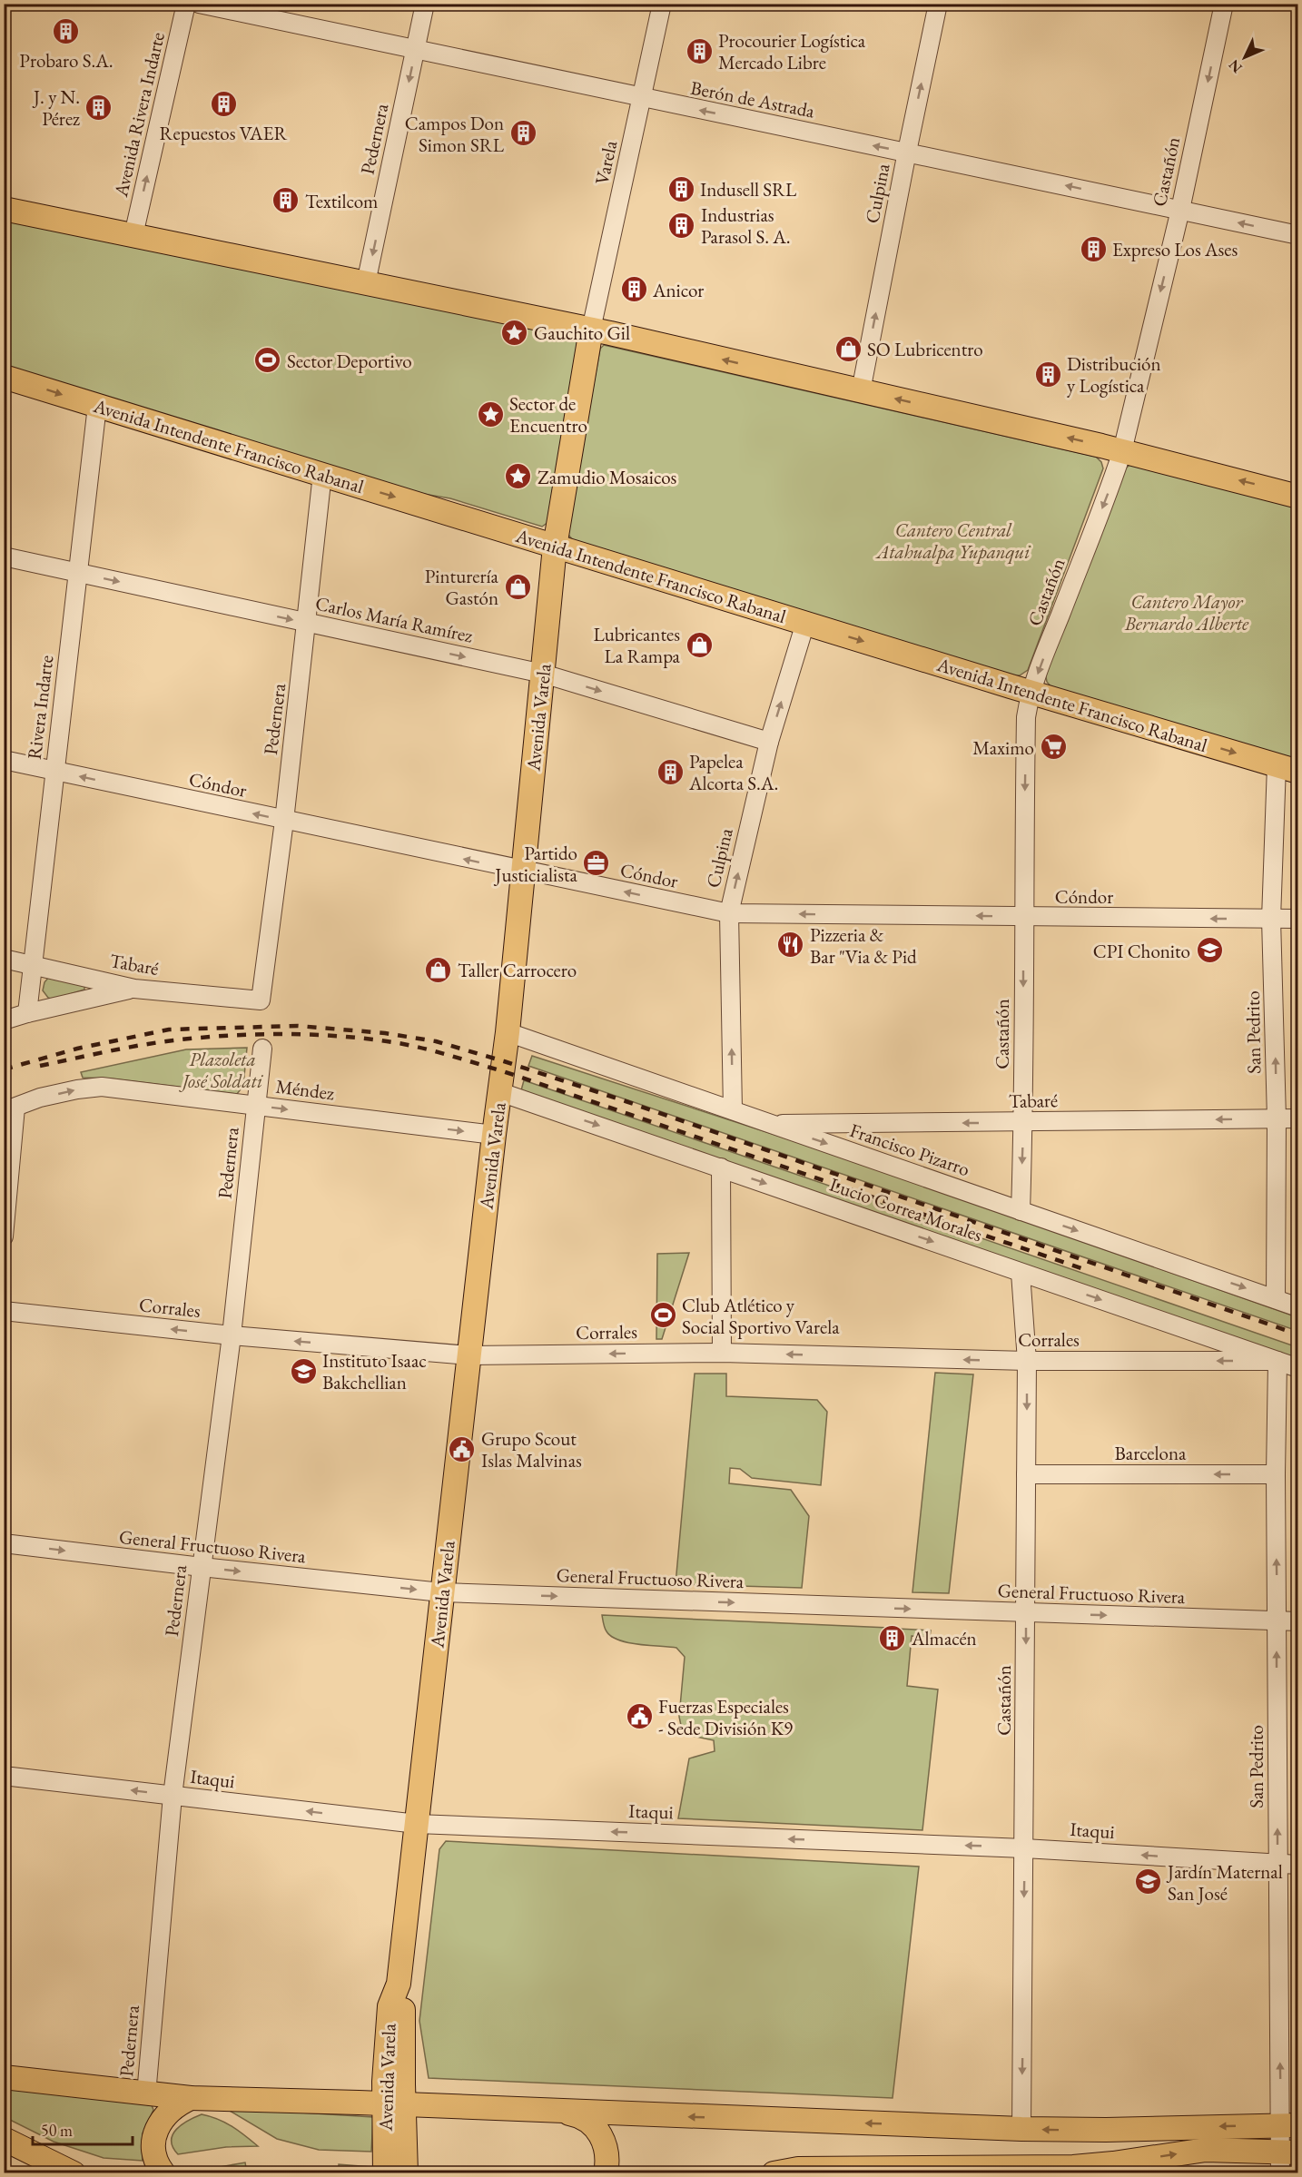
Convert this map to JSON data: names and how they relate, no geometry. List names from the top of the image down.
{
  "streets": {
    "main road": ["Avenida Intendente Francisco Rabanal", "Avenida Varela"],
    "street": [
      "Berón de Astrada",
      "Avenida Rivera Indarte",
      "Pedernera",
      "Varela",
      "Castañón",
      "Culpina",
      "Carlos María Ramírez",
      "Rivera Indarte",
      "Cóndor",
      "Tabaré",
      "San Pedrito",
      "Méndez",
      "Francisco Pizarro",
      "Lucio Correa Morales",
      "Corrales",
      "Barcelona",
      "General Fructuoso Rivera",
      "Itaqui"
    ]
  },
  "crossings": [
    ["Berón de Astrada", "Pedernera"],
    ["Berón de Astrada", "Varela"],
    ["Berón de Astrada", "Castañón"],
    ["Berón de Astrada", "Culpina"],
    ["Pedernera", "Avenida Intendente Francisco Rabanal"],
    ["Pedernera", "Carlos María Ramírez"],
    ["Pedernera", "Cóndor"],
    ["Pedernera", "Tabaré"],
    ["Pedernera", "Méndez"],
    ["Pedernera", "Corrales"],
    ["Pedernera", "General Fructuoso Rivera"],
    ["Pedernera", "Itaqui"],
    ["Varela", "Avenida Varela"],
    ["Castañón", "Avenida Intendente Francisco Rabanal"],
    ["Castañón", "Cóndor"],
    ["Castañón", "Tabaré"],
    ["Castañón", "Francisco Pizarro"],
    ["Castañón", "Lucio Correa Morales"],
    ["Castañón", "Corrales"],
    ["Castañón", "Barcelona"],
    ["Castañón", "General Fructuoso Rivera"],
    ["Castañón", "Itaqui"],
    ["Culpina", "Avenida Intendente Francisco Rabanal"],
    ["Culpina", "Carlos María Ramírez"],
    ["Culpina", "Cóndor"],
    ["Culpina", "Francisco Pizarro"],
    ["Avenida Intendente Francisco Rabanal", "Rivera Indarte"],
    ["Avenida Intendente Francisco Rabanal", "Avenida Varela"],
    ["Avenida Intendente Francisco Rabanal", "San Pedrito"],
    ["Carlos María Ramírez", "Rivera Indarte"],
    ["Carlos María Ramírez", "Avenida Varela"],
    ["Rivera Indarte", "Cóndor"],
    ["Rivera Indarte", "Tabaré"],
    ["Avenida Varela", "Cóndor"],
    ["Avenida Varela", "Méndez"],
    ["Avenida Varela", "Francisco Pizarro"],
    ["Avenida Varela", "Lucio Correa Morales"],
    ["Avenida Varela", "Corrales"],
    ["Avenida Varela", "General Fructuoso Rivera"],
    ["Avenida Varela", "Itaqui"],
    ["Cóndor", "San Pedrito"],
    ["Tabaré", "San Pedrito"],
    ["Tabaré", "Francisco Pizarro"],
    ["San Pedrito", "Francisco Pizarro"],
    ["San Pedrito", "Lucio Correa Morales"],
    ["San Pedrito", "Corrales"],
    ["San Pedrito", "Barcelona"],
    ["San Pedrito", "General Fructuoso Rivera"],
    ["San Pedrito", "Itaqui"],
    ["Lucio Correa Morales", "Corrales"]
  ],
  "one_way": [
    "Berón de Astrada",
    "Avenida Rivera Indarte",
    "Castañón",
    "Culpina",
    "Avenida Intendente Francisco Rabanal",
    "Carlos María Ramírez",
    "Cóndor",
    "Tabaré",
    "San Pedrito",
    "Méndez",
    "Francisco Pizarro",
    "Lucio Correa Morales",
    "Corrales",
    "Barcelona",
    "General Fructuoso Rivera",
    "Itaqui"
  ],
  "parks": ["Cantero Central Atahualpa Yupanqui", "Cantero Mayor Bernardo Alberte", "Plazoleta José Soldati"],
  "places": {
    "building": [
      "Probaro S.A.",
      "Procourier Logística Mercado Libre",
      "Repuestos VAER",
      "J. y N. Pérez",
      "Campos Don Simon SRL",
      "Indusell SRL",
      "Textilcom",
      "Industrias Parasol S. A.",
      "Expreso Los Ases",
      "Anicor",
      "Distribución y Logística",
      "Papelea Alcorta S.A.",
      "Almacén"
    ],
    "place": ["Gauchito Gil", "Sector de Encuentro", "Zamudio Mosaicos"],
    "shop": [
      "SO Lubricentro",
      "Pinturería Gastón",
      "Lubricantes La Rampa",
      "Taller Carrocero"
    ],
    "sports": ["Sector Deportivo", "Club Atlético y Social Sportivo Varela"],
    "supermarket": ["Maximo"],
    "office": ["Partido Justicialista"],
    "restaurant": ["Pizzeria & Bar \"Via & Pid"],
    "school or university": ["CPI Chonito", "Instituto Isaac Bakchellian", "Jardín Maternal San José"],
    "public building": ["Grupo Scout Islas Malvinas", "Fuerzas Especiales - Sede División K9"]
  },
  "scale_bar": "50 m",
  "north": "bottom left"
}
